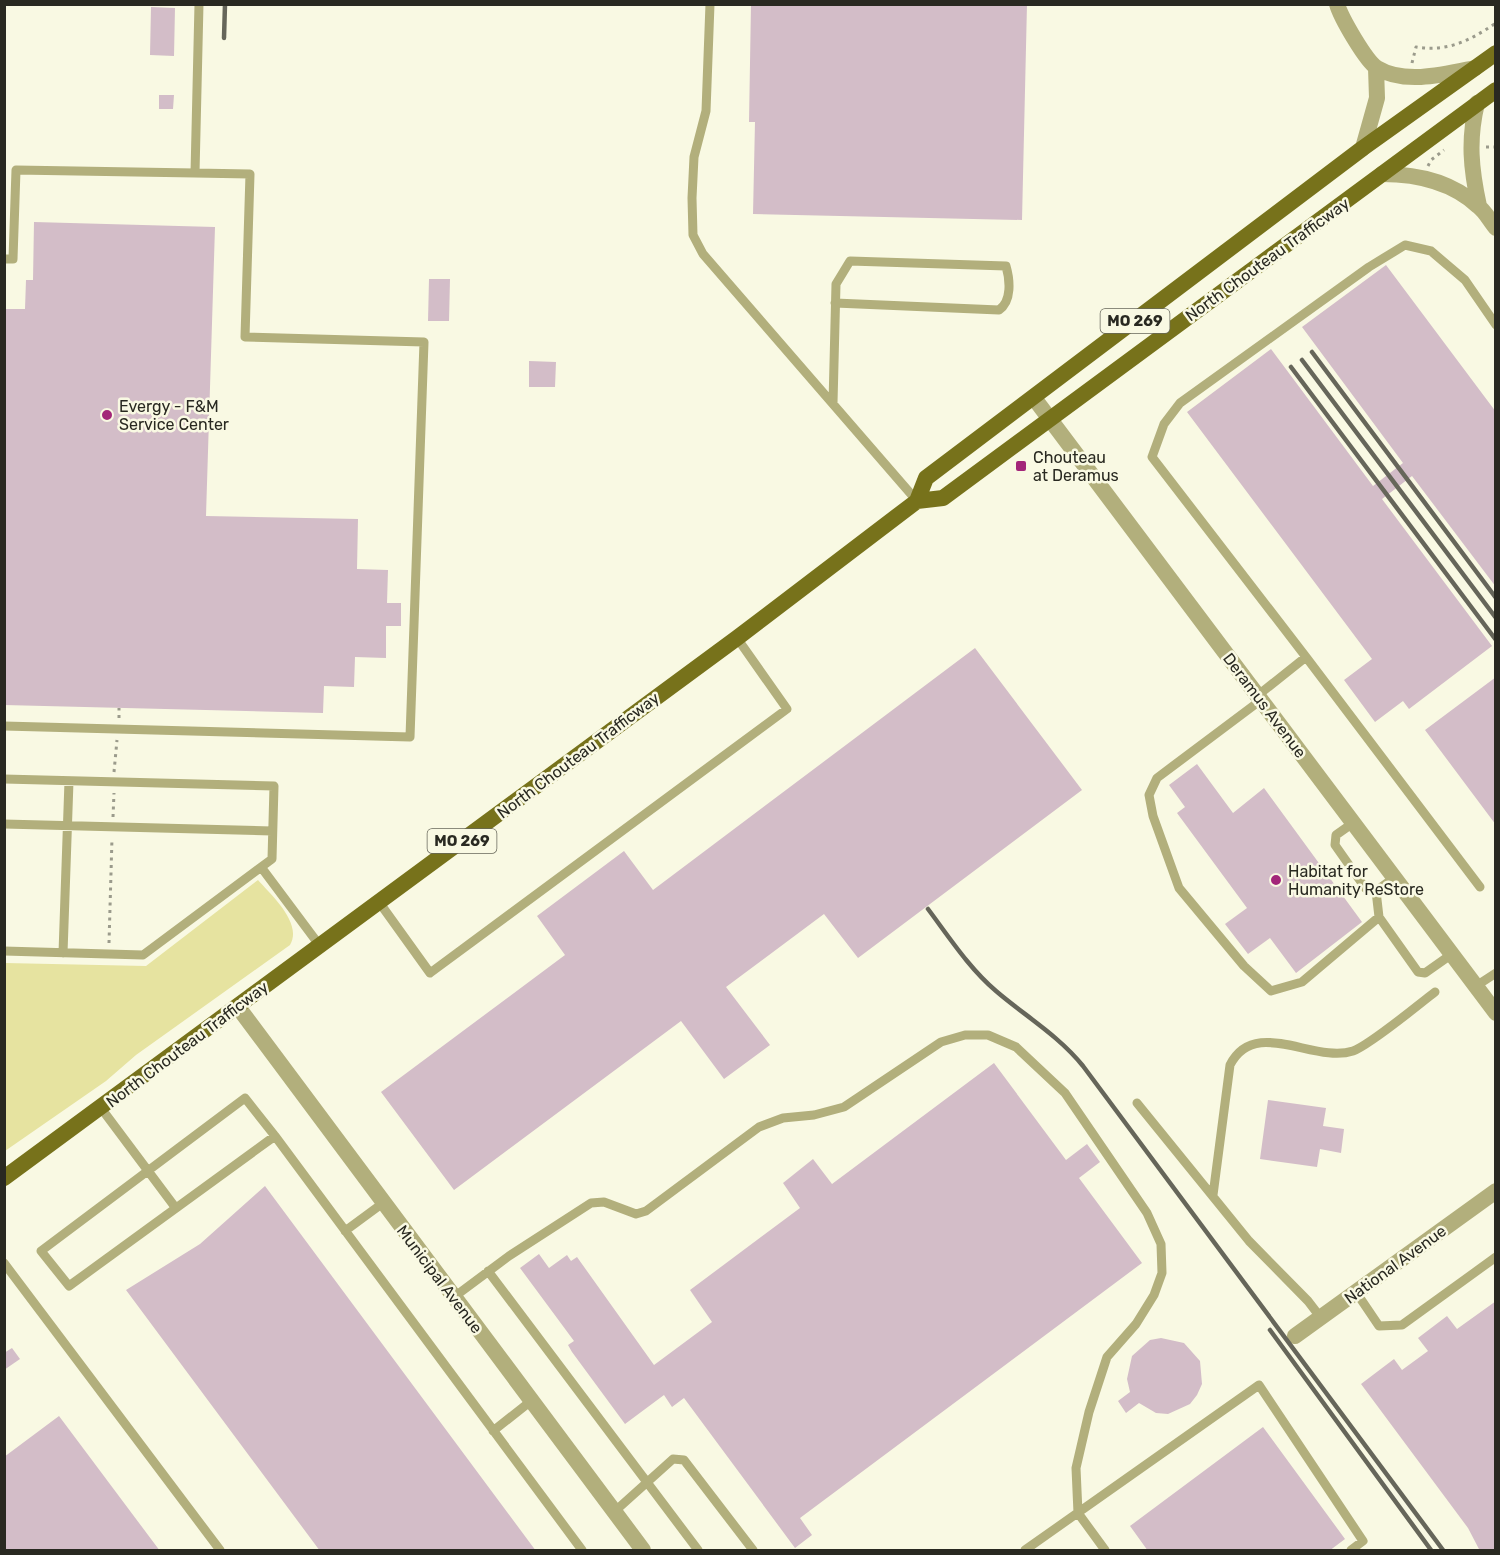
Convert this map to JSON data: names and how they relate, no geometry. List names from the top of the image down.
{
  "streets": {
    "main road": ["North Chouteau Trafficway", "MO 269"],
    "street": ["Deramus Avenue", "National Avenue", "Municipal Avenue"]
  },
  "crossings": [
    ["North Chouteau Trafficway", "Deramus Avenue"],
    ["North Chouteau Trafficway", "Municipal Avenue"]
  ],
  "places": {
    "other": ["Evergy - F&M Service Center", "Habitat for Humanity ReStore"],
    "transit": ["Chouteau at Deramus"]
  }
}
